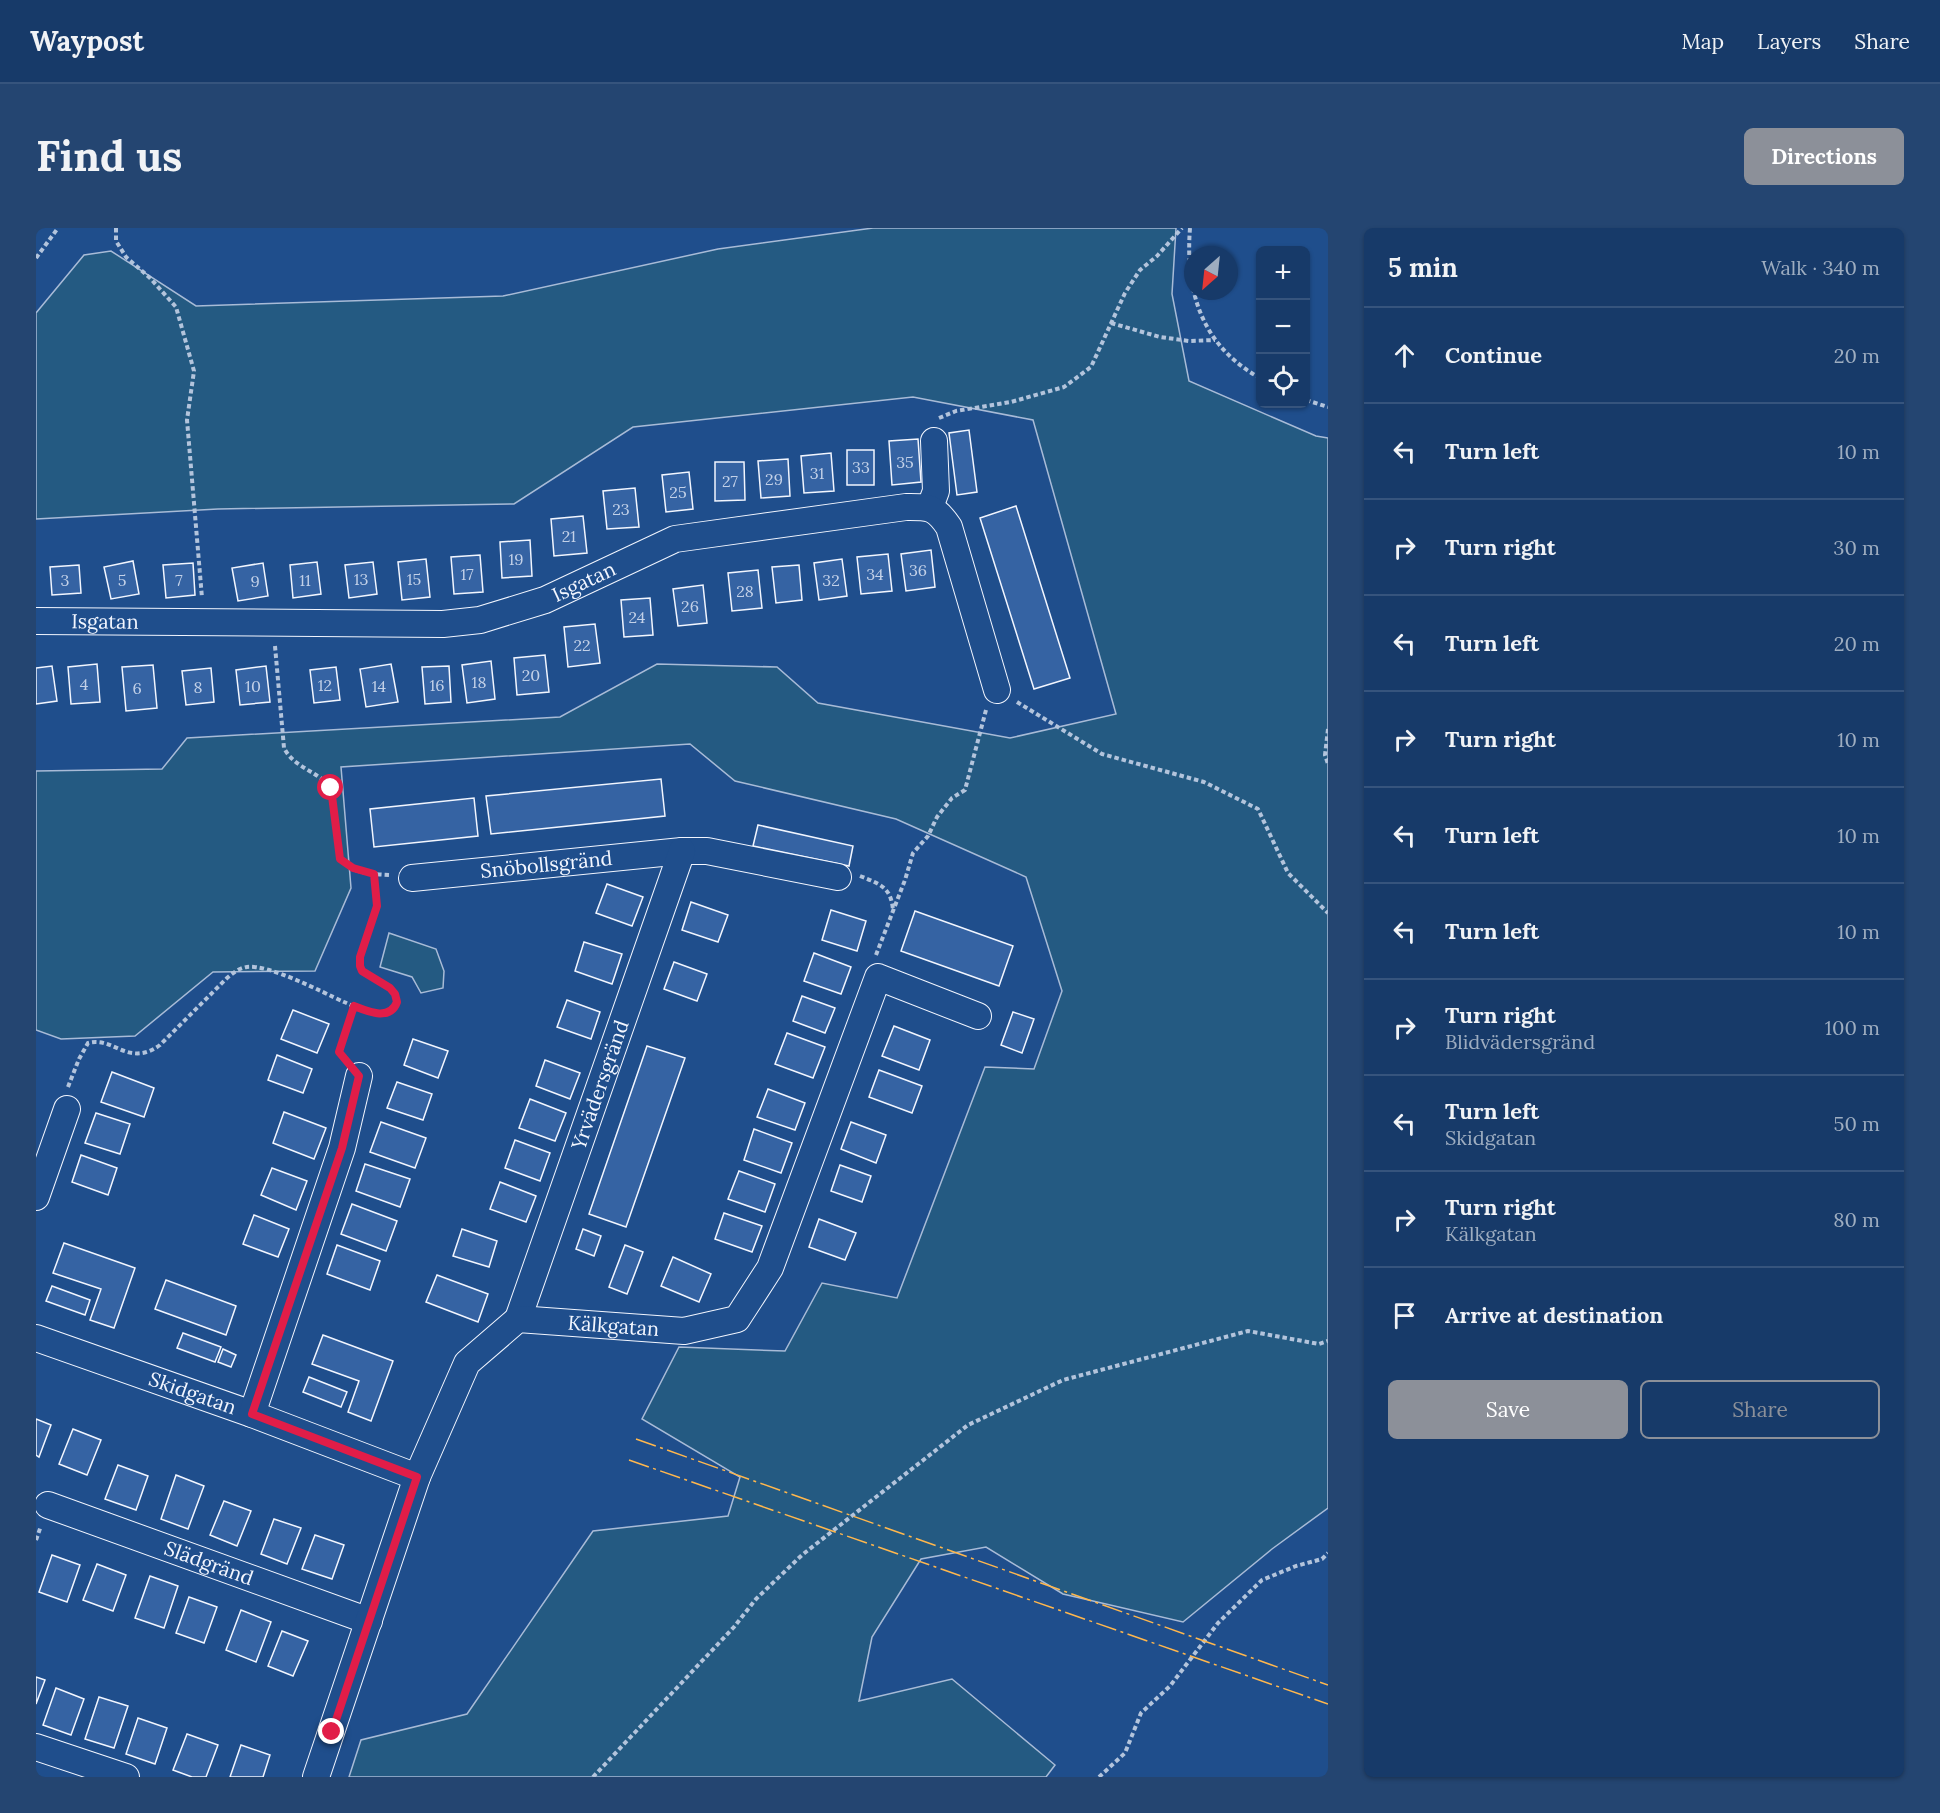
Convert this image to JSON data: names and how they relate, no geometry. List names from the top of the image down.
{
  "streets": {
    "street": [
      "Isgatan",
      "Snöbollsgränd",
      "Yrvädersgränd",
      "Kälkgatan",
      "Skidgatan",
      "Slädgränd"
    ]
  },
  "crossings": [
    ["Snöbollsgränd", "Yrvädersgränd"],
    ["Yrvädersgränd", "Kälkgatan"]
  ],
  "house_numbers": [
    "35",
    "33",
    "31",
    "29",
    "27",
    "25",
    "23",
    "21",
    "19",
    "36",
    "17",
    "34",
    "13",
    "15",
    "3",
    "5",
    "7",
    "11",
    "32",
    "9",
    "28",
    "26",
    "24",
    "22",
    "20",
    "18",
    "4",
    "12",
    "16",
    "10",
    "14",
    "8",
    "6"
  ],
  "north": "bottom left",
  "page": {
    "header": "Waypost",
    "nav": ["Map", "Layers", "Share"],
    "buttons": [
      "Directions",
      ["Save", "Share"]
    ],
    "title": "Find us",
    "heading": ["5 min", "Walk · 340 m"],
    "map_buttons": ["+", "−"],
    "list": [
      ["Continue", "20 m"],
      ["Turn left", "10 m"],
      ["Turn right", "30 m"],
      ["Turn left", "20 m"],
      ["Turn right", "10 m"],
      ["Turn left", "10 m"],
      ["Turn left", "10 m"],
      ["Turn right", "Blidvädersgränd", "100 m"],
      ["Turn left", "Skidgatan", "50 m"],
      ["Turn right", "Kälkgatan", "80 m"],
      "Arrive at destination"
    ]
  }
}
